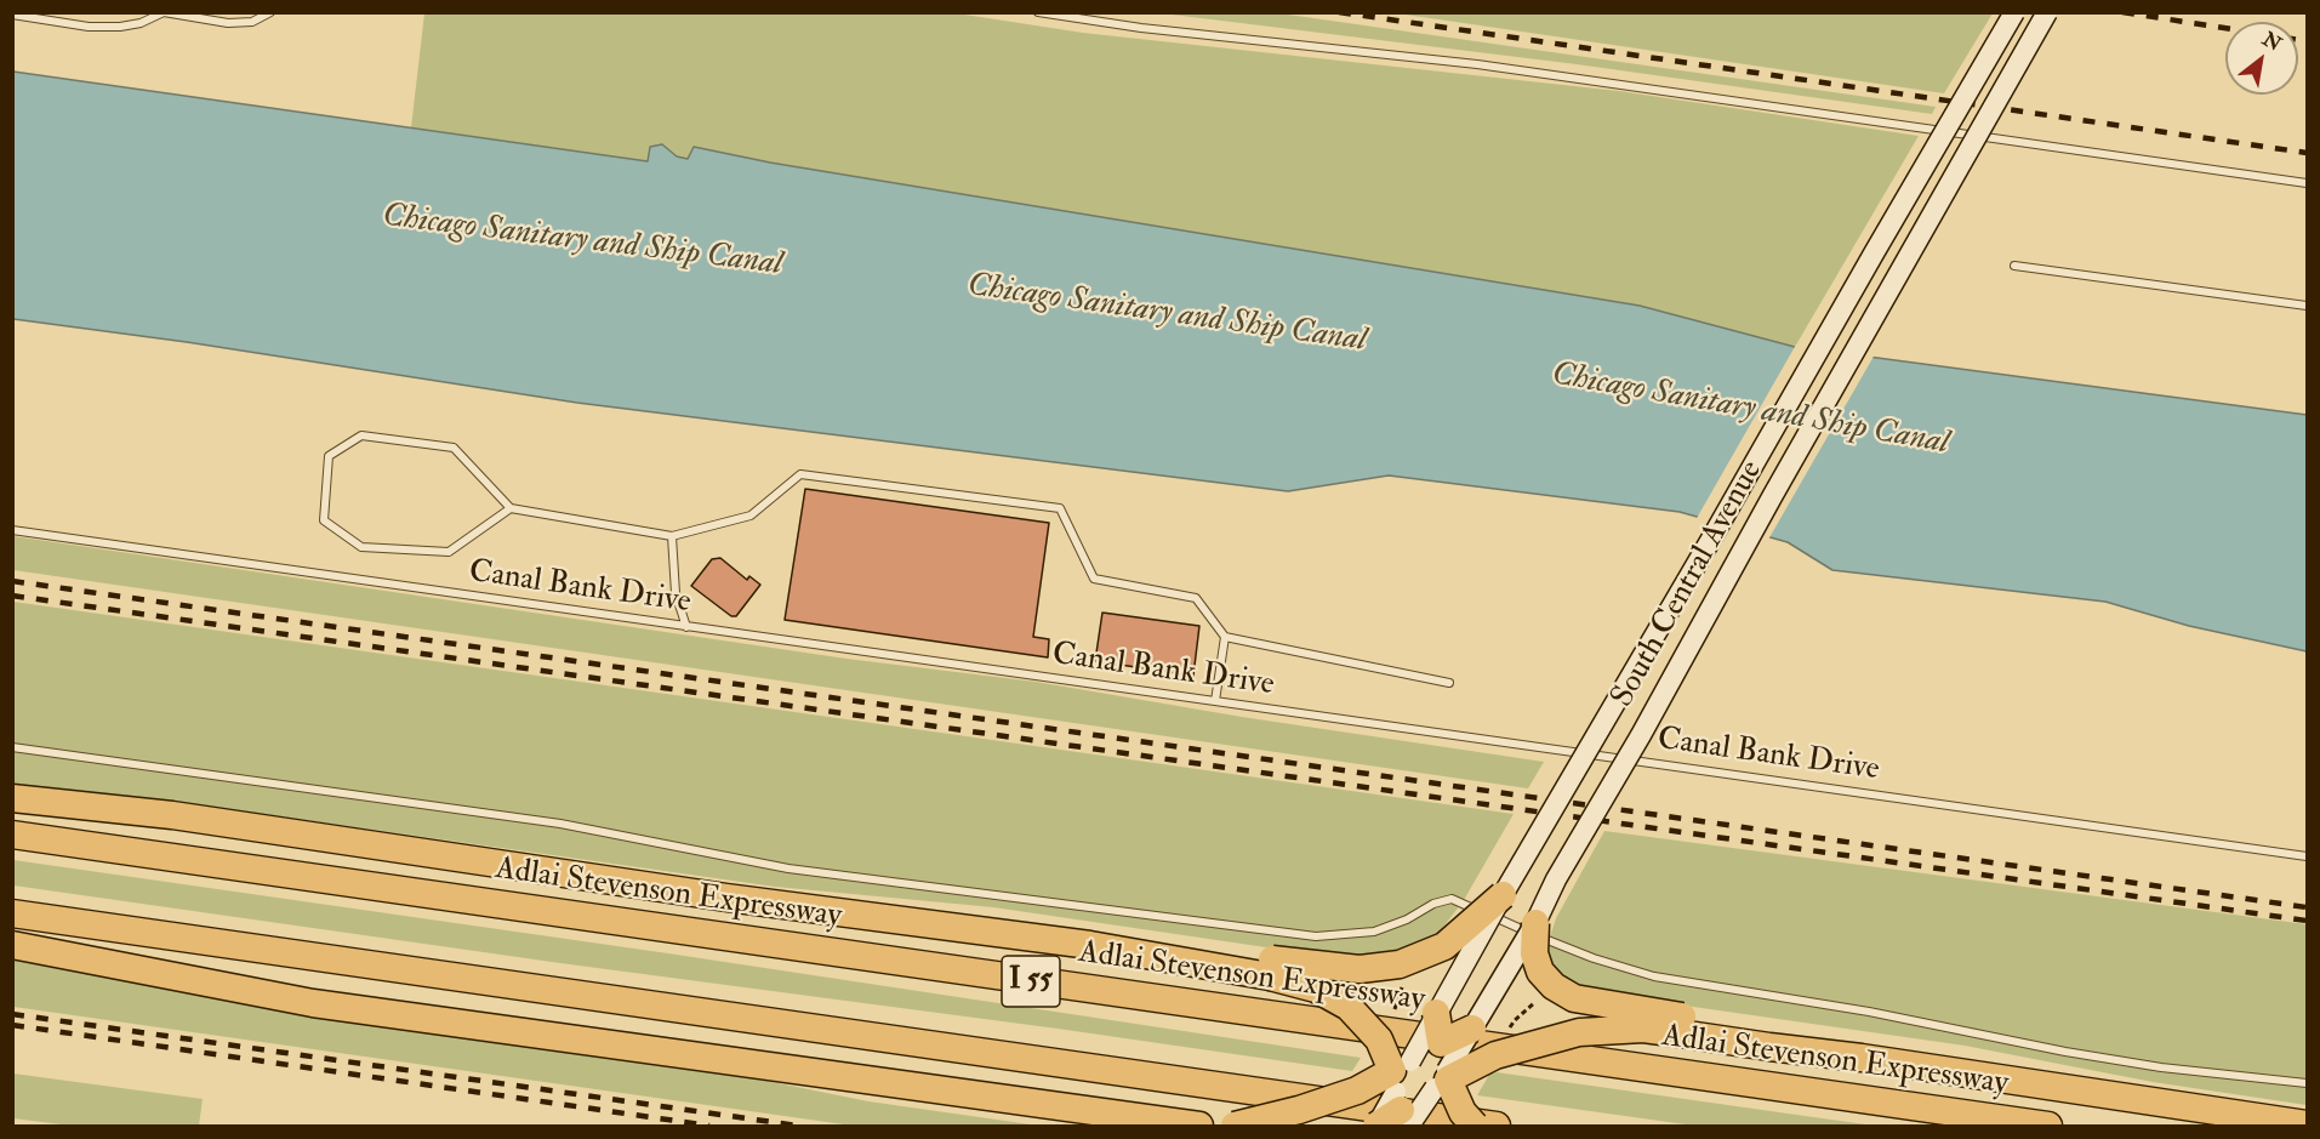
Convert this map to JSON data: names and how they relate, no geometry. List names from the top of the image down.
{
  "streets": {
    "highway": ["Adlai Stevenson Expressway", "I 55"],
    "main road": ["South Central Avenue"],
    "lane": ["Canal Bank Drive"]
  },
  "water": ["Chicago Sanitary and Ship Canal"],
  "north": "top right"
}
